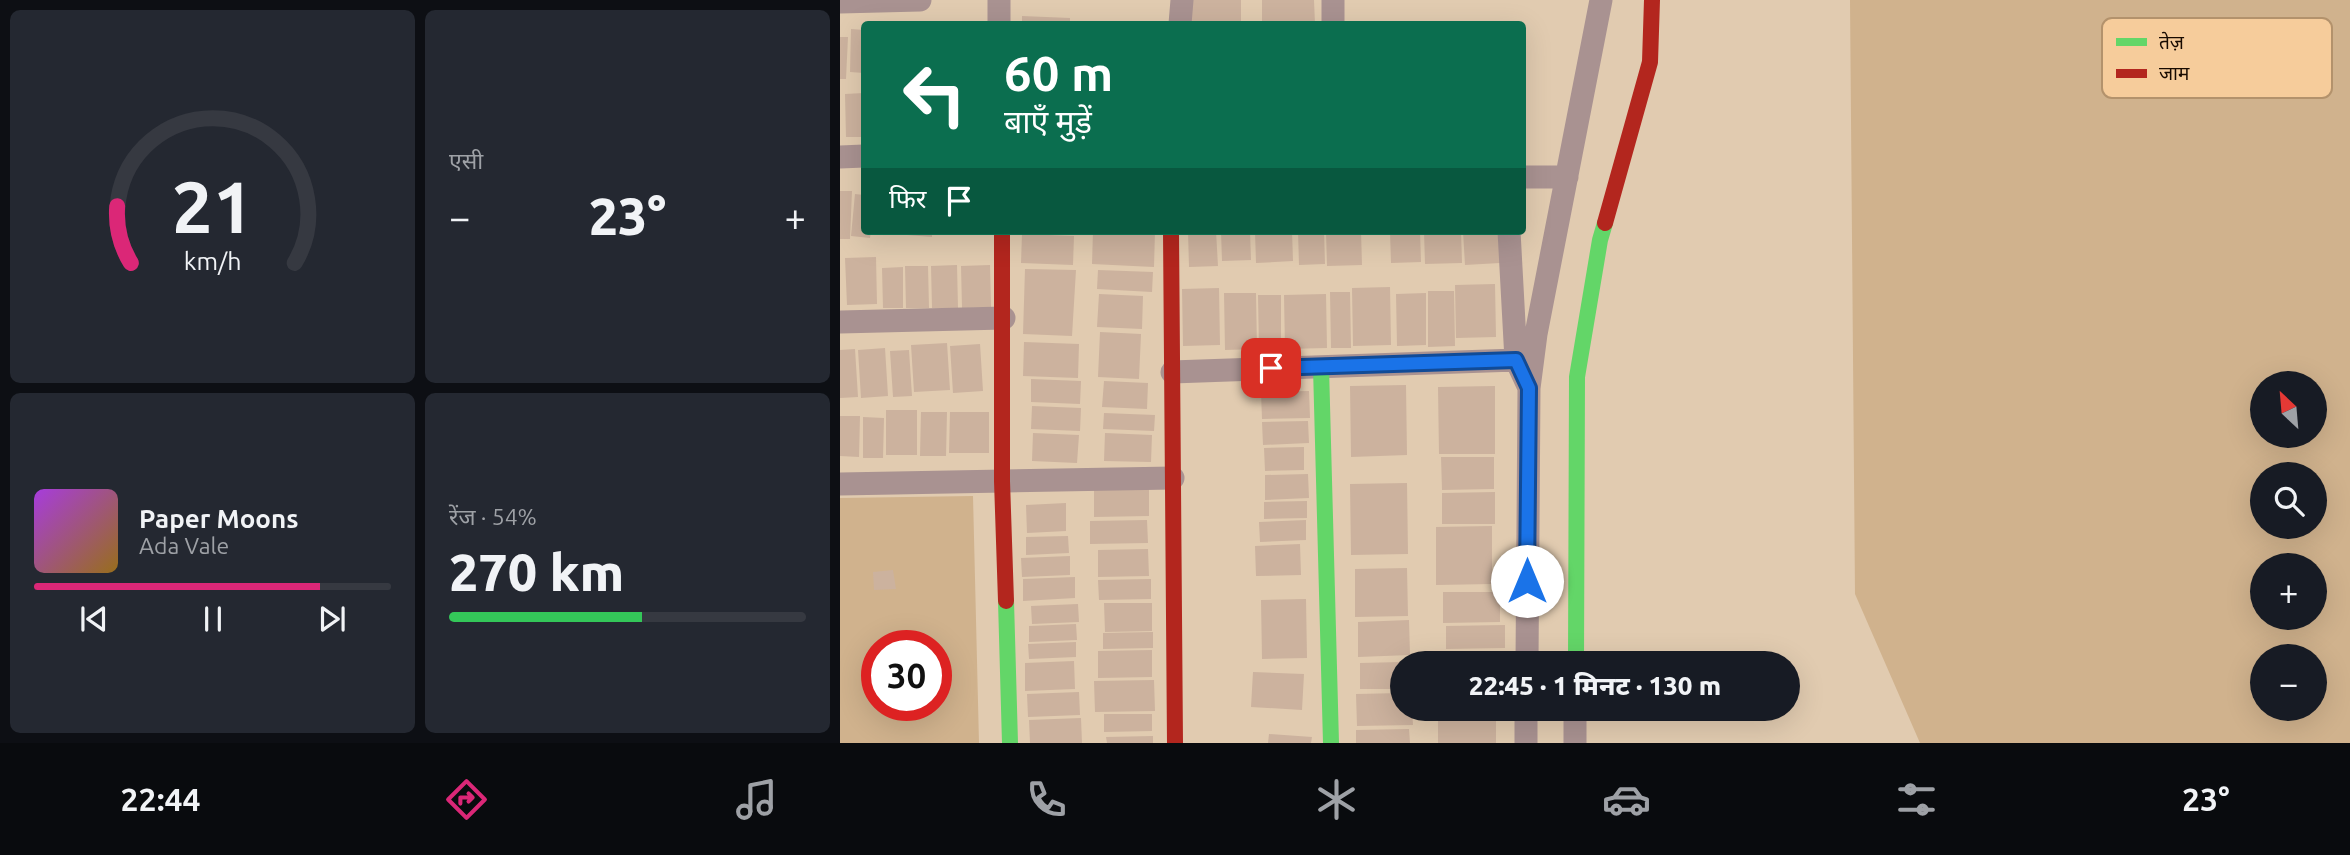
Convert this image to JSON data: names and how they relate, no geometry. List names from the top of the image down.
{
  "legend": ["तेज़", "जाम"],
  "north": "top left",
  "page": {
    "tile": [
      "एसी",
      ["रेंज · 54%", "270 km"]
    ],
    "turn": ["60 m", "बाएँ मुड़ें"],
    "then": "फिर",
    "heat": ["−", "23°", "+"],
    "map_buttons": ["+", "−"],
    "song": ["Paper Moons", "Ada Vale"],
    "limit": "30",
    "trip": "22:45 · 1 मिनट · 130 m",
    "tabs": ["22:44", "23°"],
    "gauge": ["21", "km/h"]
  }
}
